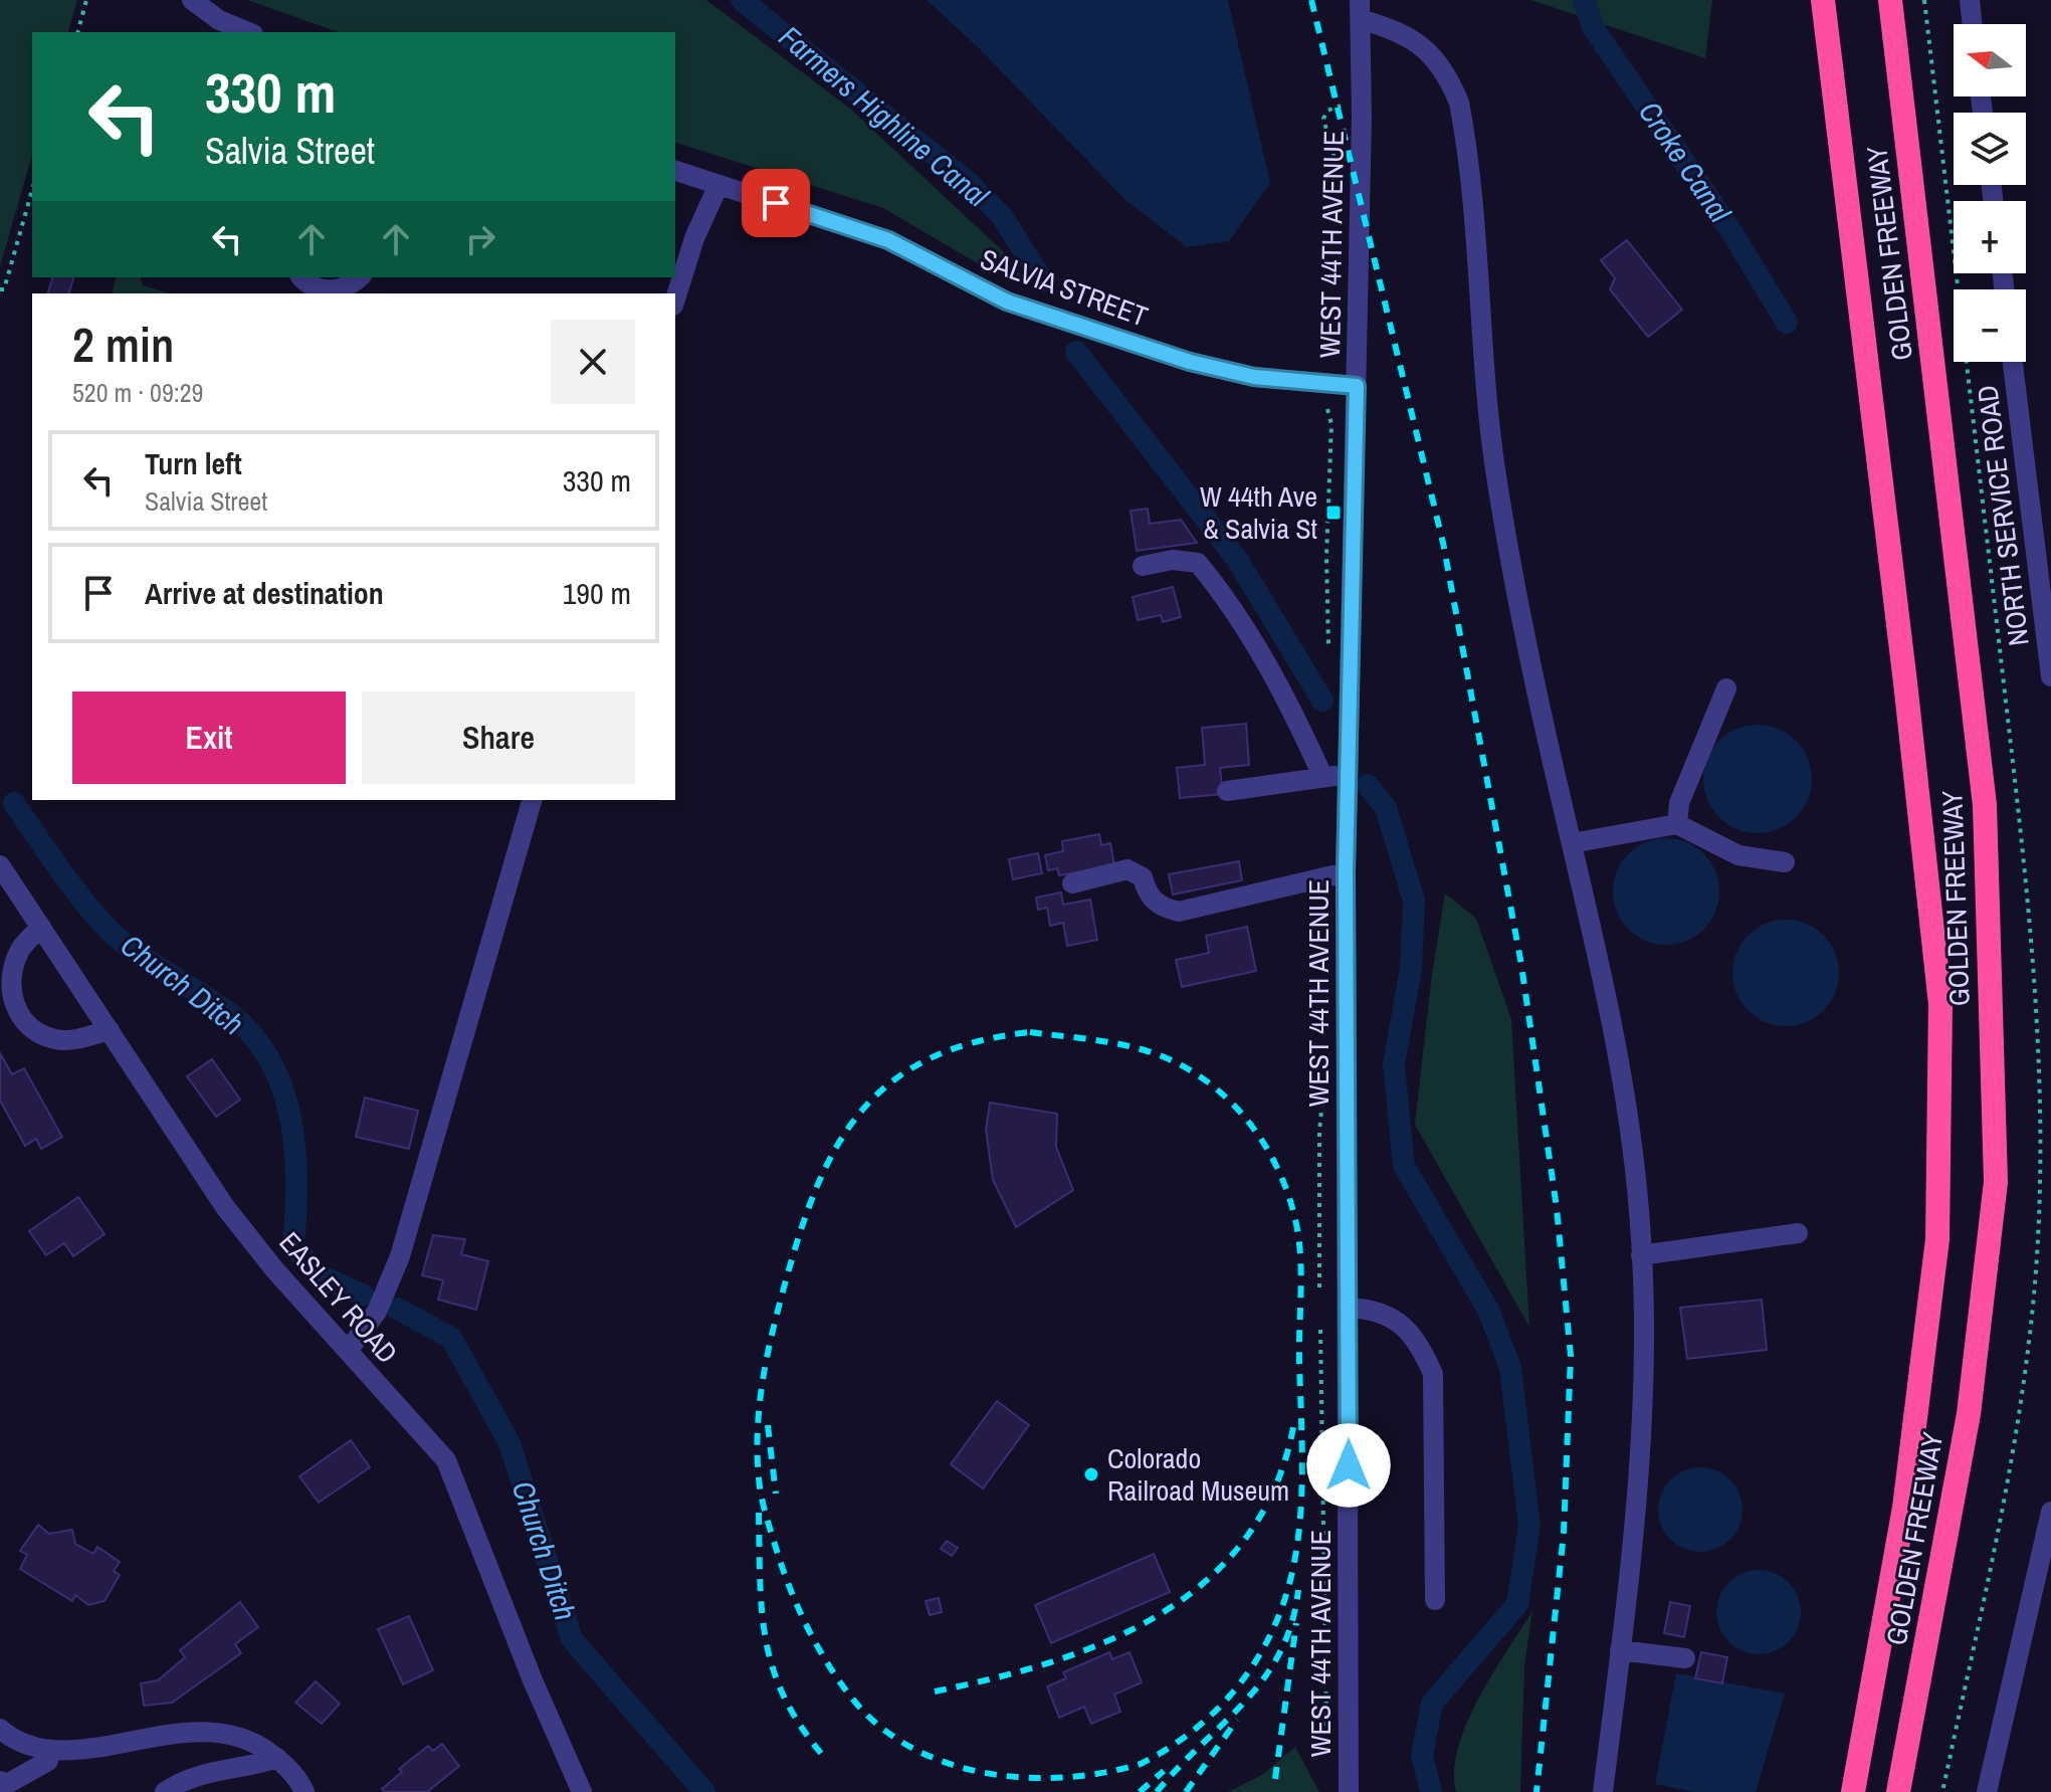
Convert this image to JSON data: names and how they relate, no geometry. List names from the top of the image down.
{
  "streets": {
    "highway": ["GOLDEN FREEWAY"],
    "street": [
      "WEST 44TH AVENUE",
      "SALVIA STREET",
      "NORTH SERVICE ROAD",
      "EASLEY ROAD"
    ]
  },
  "crossings": [
    ["WEST 44TH AVENUE", "SALVIA STREET"]
  ],
  "water": ["Farmers Highline Canal", "Croke Canal", "Church Ditch"],
  "places": {
    "transit": ["W 44th Ave & Salvia St"],
    "other": ["Colorado Railroad Museum"]
  },
  "north": "left",
  "page": {
    "map_buttons": ["+", "−"],
    "turn": ["330 m", "Salvia Street"],
    "heading": ["2 min", "520 m · 09:29"],
    "list": [
      {
        "name": "Turn left",
        "note": "Salvia Street",
        "value": "330 m"
      },
      {
        "name": "Arrive at destination",
        "value": "190 m"
      }
    ],
    "buttons": ["Exit", "Share"]
  }
}
